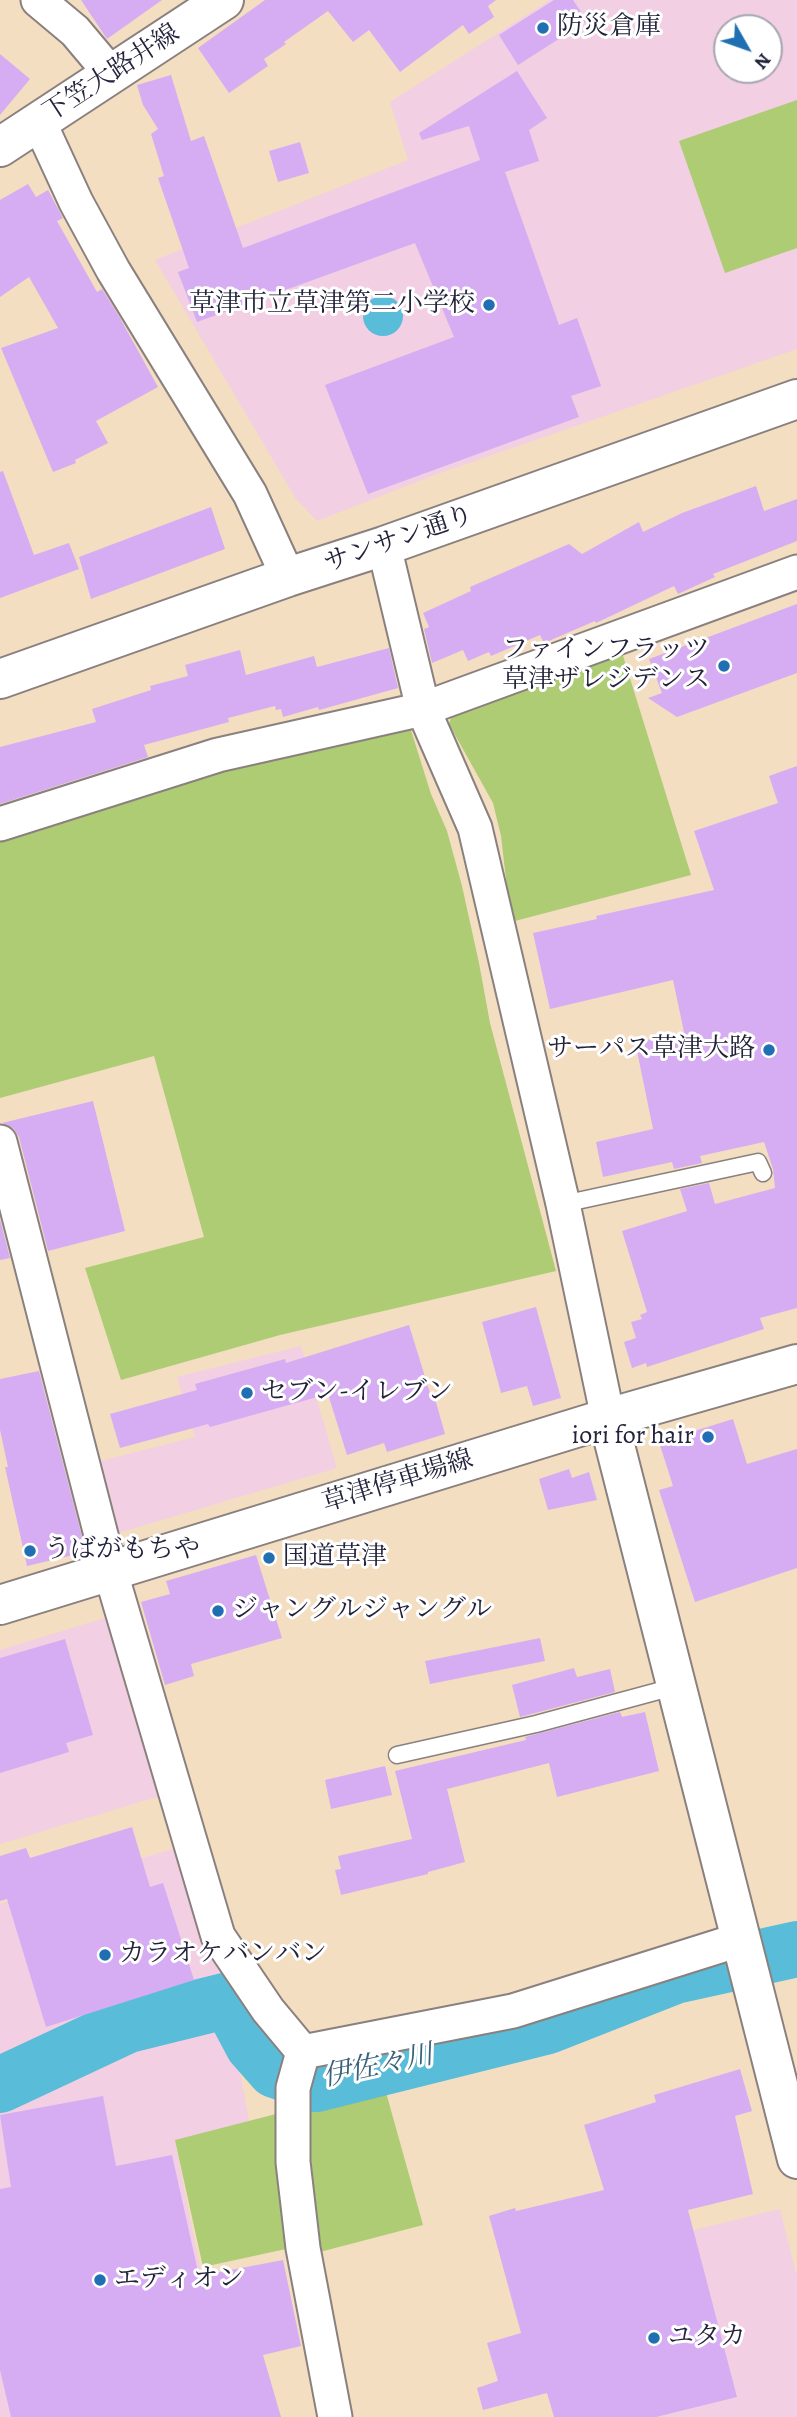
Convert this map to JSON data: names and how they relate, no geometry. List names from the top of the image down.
{
  "streets": {
    "street": ["下笠大路井線", "サンサン通り", "草津停車場線"]
  },
  "water": ["伊佐々川"],
  "places": [
    "防災倉庫",
    "草津市立草津第二小学校",
    "ファインフラッツ 草津ザレジデンス",
    "サーパス草津大路",
    "セブン-イレブン",
    "iori for hair",
    "うばがもちや",
    "国道草津",
    "ジャングルジャングル",
    "カラオケバンバン",
    "エディオン",
    "ユタカ"
  ],
  "north": "bottom right"
}
